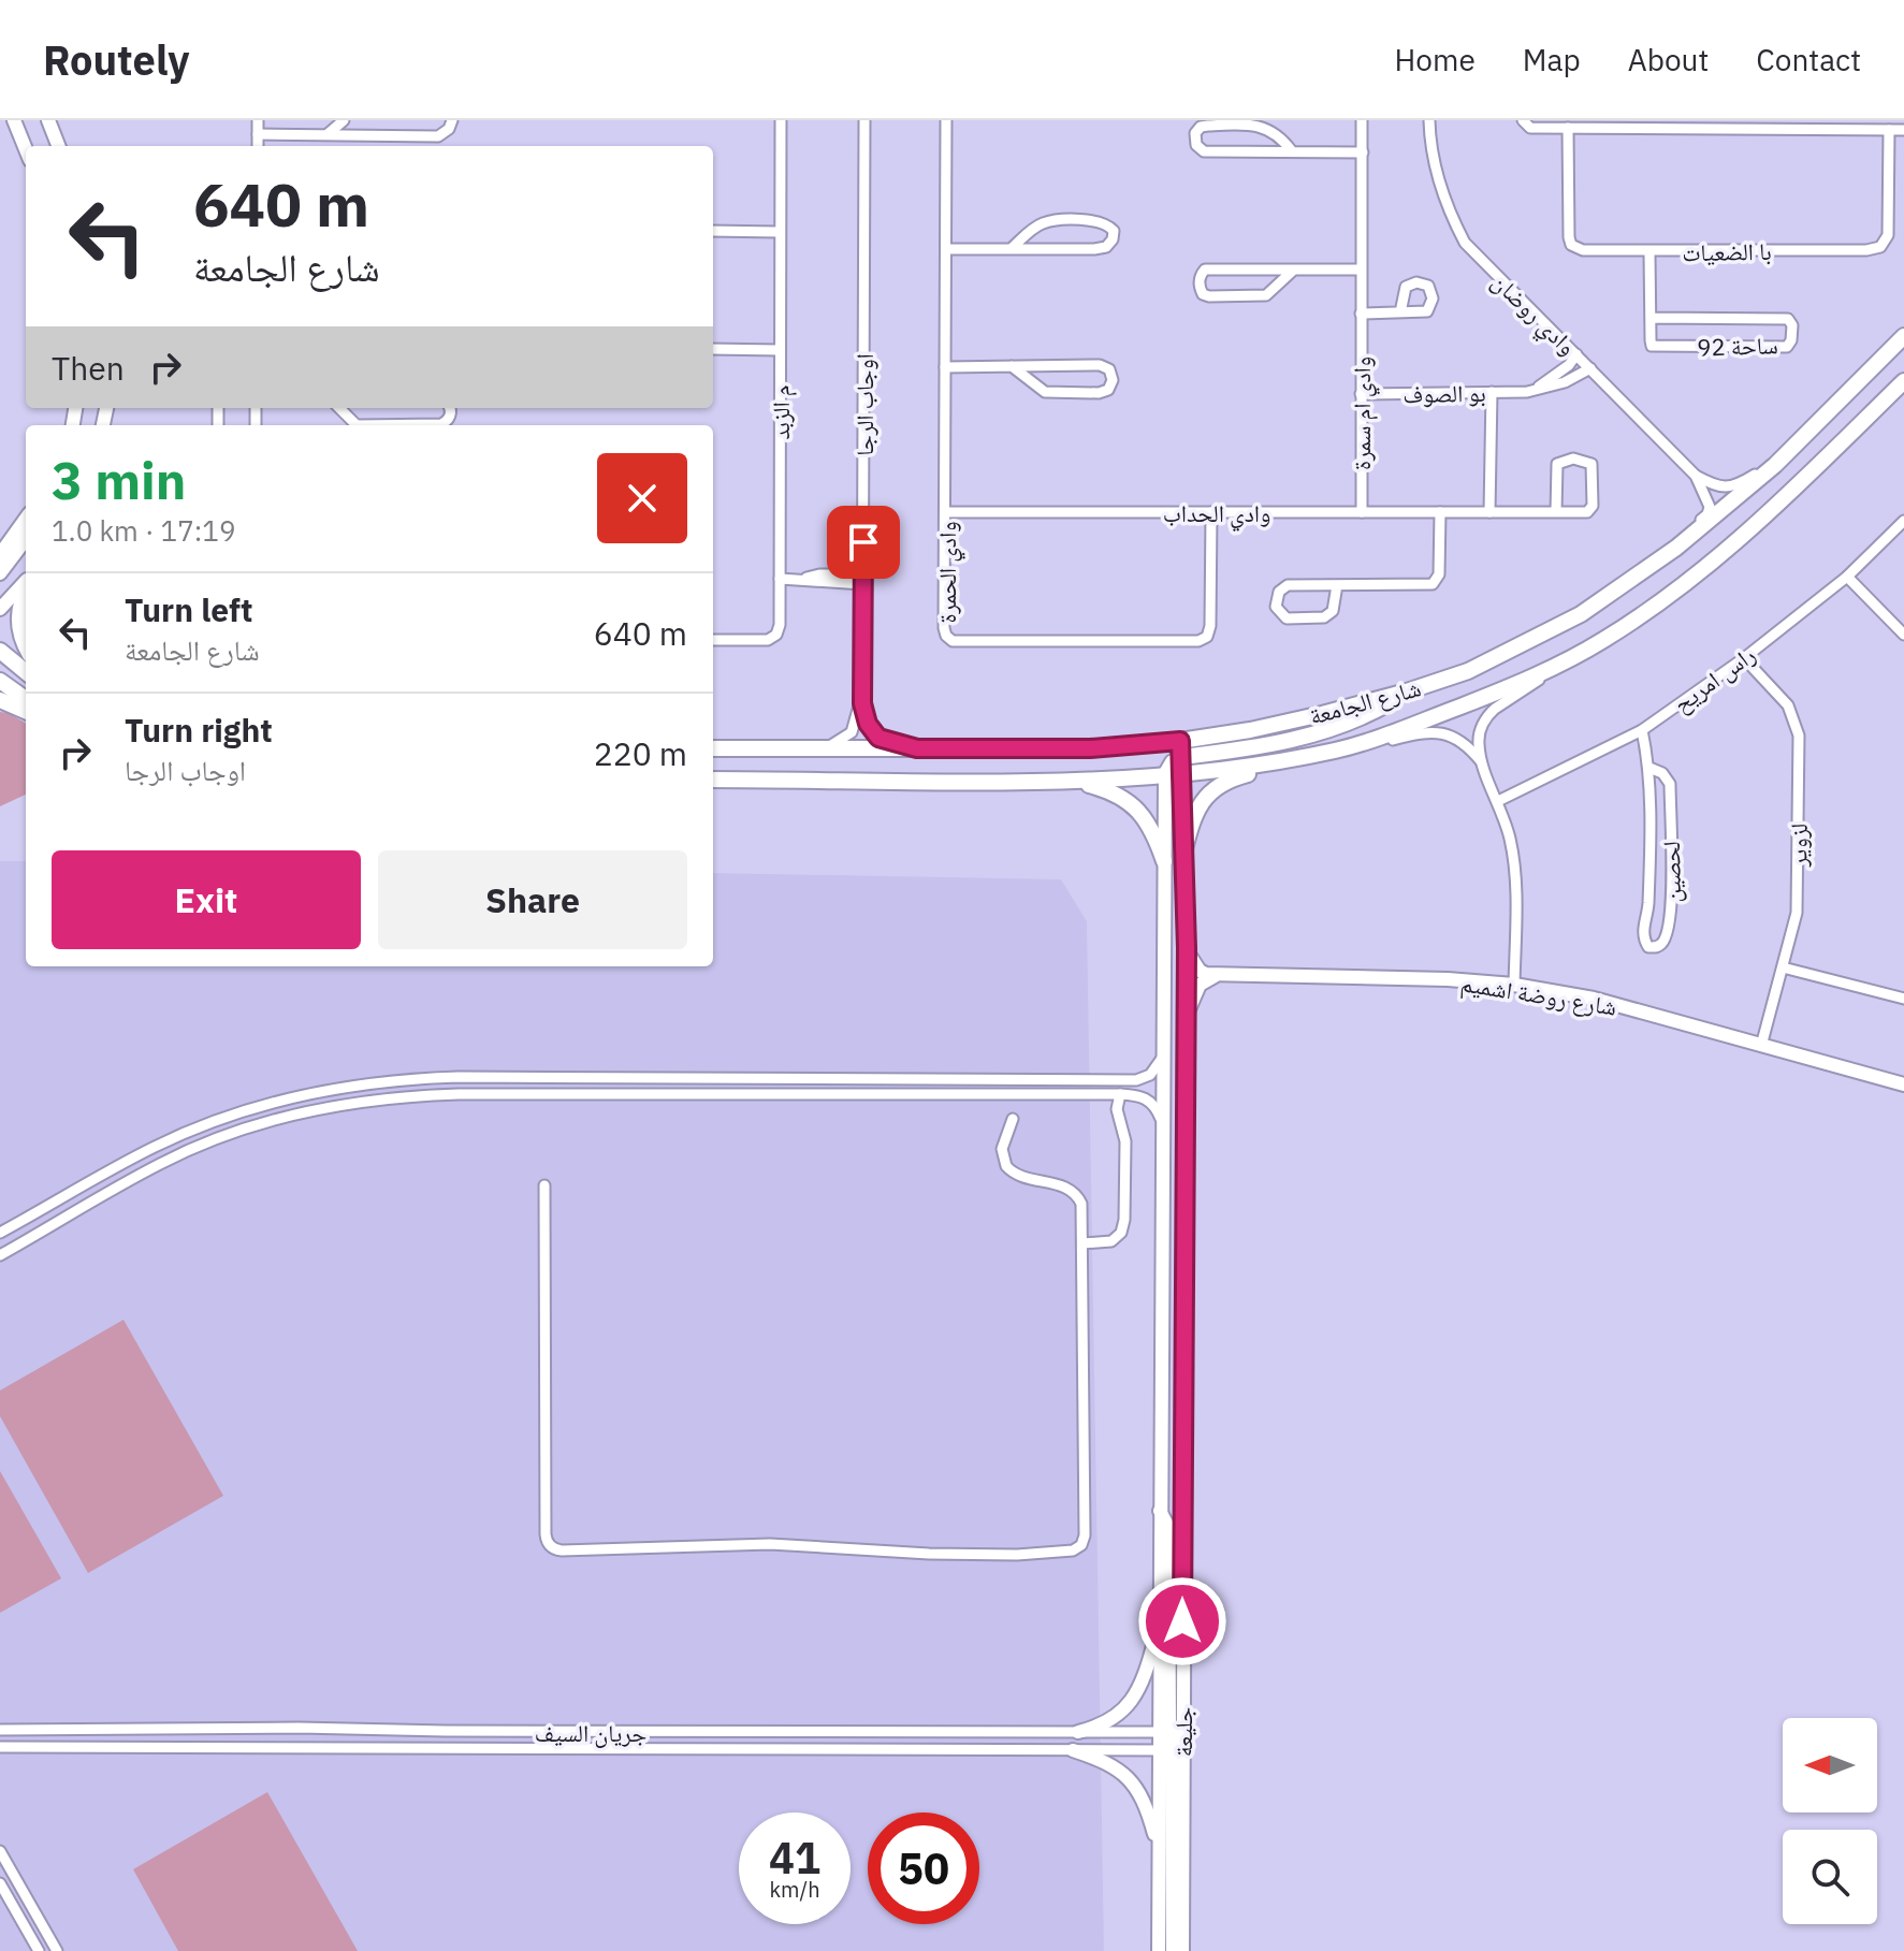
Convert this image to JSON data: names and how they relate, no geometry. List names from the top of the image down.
{
  "streets": {
    "main road": ["شارع الجامعة", "شارع روضة اشميم", "جليعة"],
    "street": [
      "با الضعيات",
      "وادي روضان",
      "ساحة 92",
      "بو الصوف",
      "اوجاب الرجا",
      "م الزبد",
      "وادي ام سمرة",
      "وادي الحداب",
      "وادي الحمرة",
      "راس امريح",
      "لزوير",
      "لحصين",
      "جريان السيف"
    ]
  },
  "crossings": [
    ["با الضعيات", "ساحة 92"],
    ["وادي روضان", "بو الصوف"],
    ["وادي روضان", "شارع الجامعة"],
    ["بو الصوف", "وادي ام سمرة"],
    ["اوجاب الرجا", "شارع الجامعة"],
    ["وادي ام سمرة", "وادي الحداب"],
    ["وادي الحداب", "وادي الحمرة"],
    ["راس امريح", "لزوير"],
    ["راس امريح", "لحصين"],
    ["شارع الجامعة", "جليعة"],
    ["لزوير", "شارع روضة اشميم"],
    ["جريان السيف", "جليعة"]
  ],
  "north": "left",
  "page": {
    "header": "Routely",
    "nav": [
      "Home",
      "Map",
      "About",
      "Contact"
    ],
    "turn": ["640 m", "شارع الجامعة"],
    "then": "Then",
    "heading": ["3 min", "1.0 km · 17:19"],
    "list": [
      {
        "name": "Turn left",
        "note": "شارع الجامعة",
        "value": "640 m"
      },
      {
        "name": "Turn right",
        "note": "اوجاب الرجا",
        "value": "220 m"
      }
    ],
    "buttons": ["Exit", "Share"],
    "speed": "41 km/h",
    "limit": "50"
  }
}
